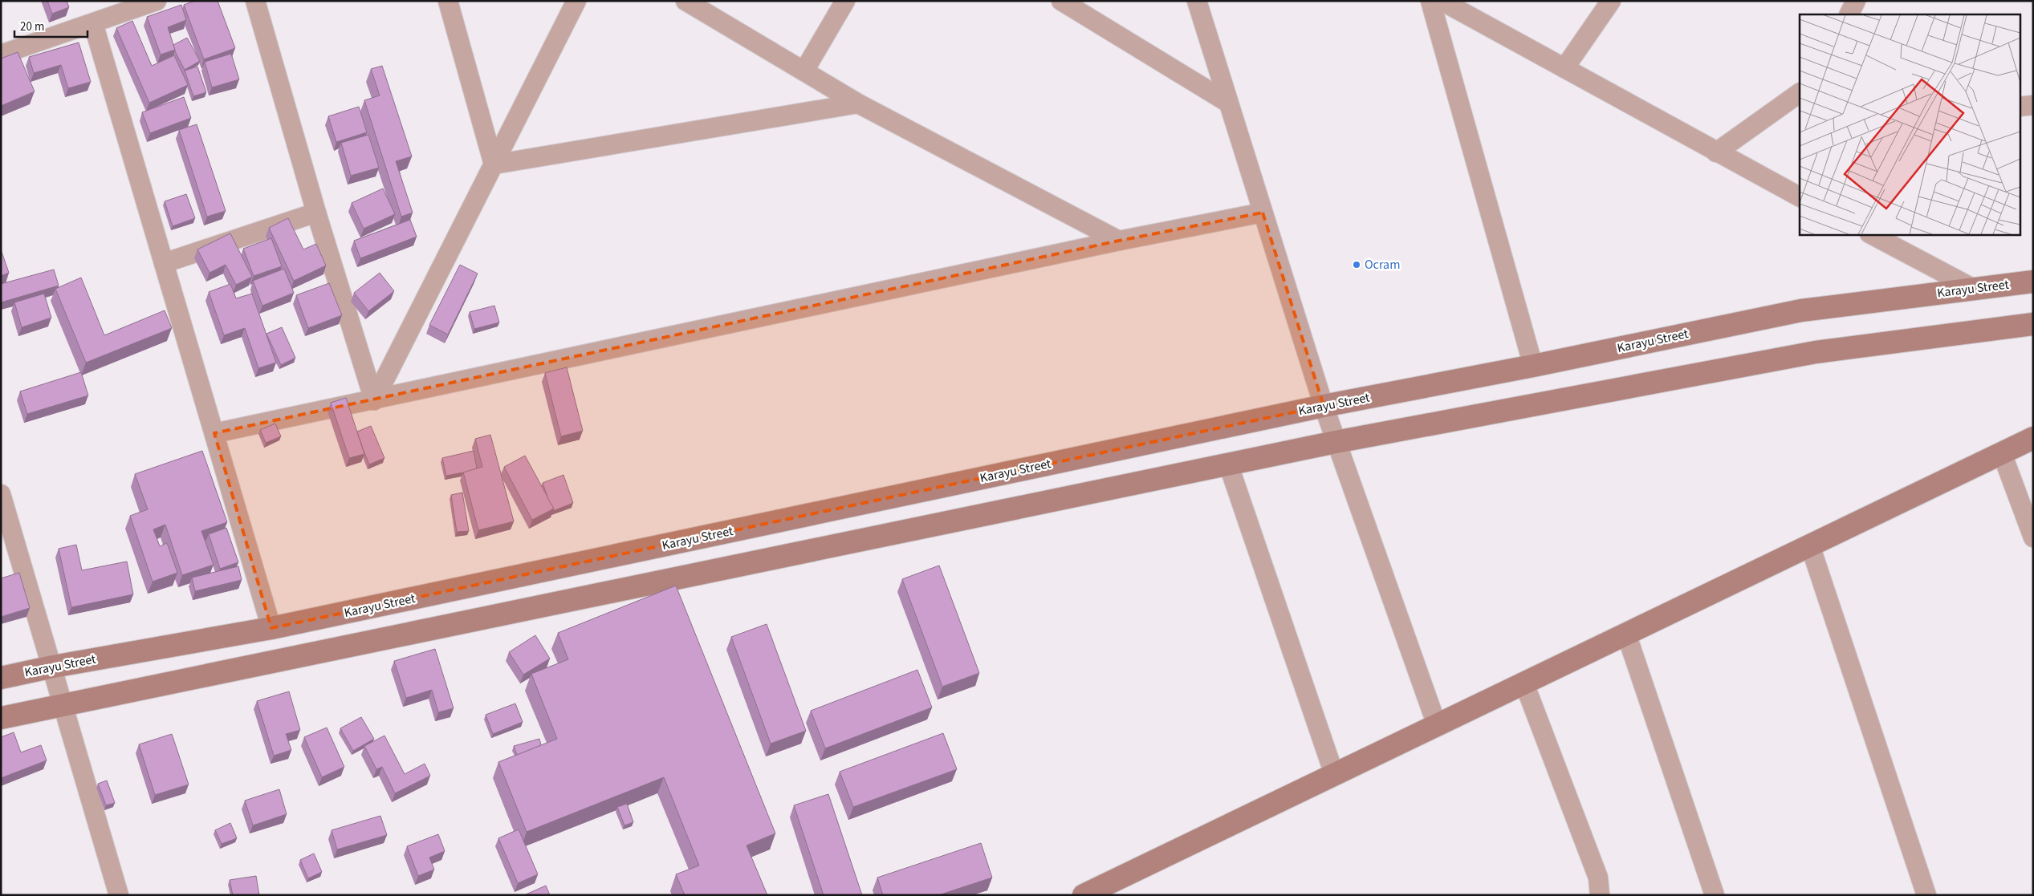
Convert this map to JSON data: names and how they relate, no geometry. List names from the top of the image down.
{
  "streets": {
    "main road": ["Karayu Street"]
  },
  "places": ["Ocram"],
  "scale_bar": "20 m"
}
